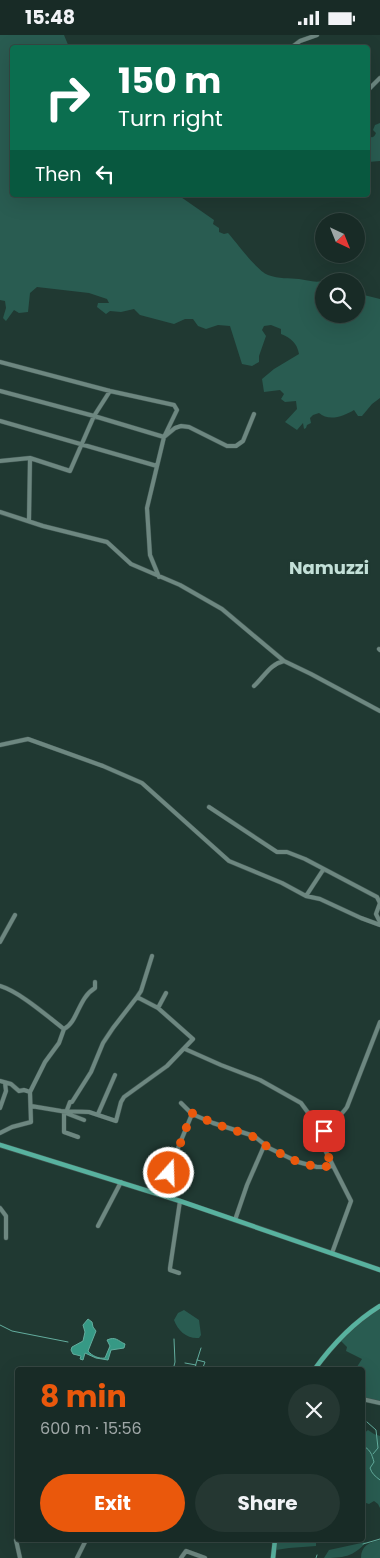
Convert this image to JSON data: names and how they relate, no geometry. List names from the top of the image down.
{
  "districts": ["Namuzzi"],
  "north": "bottom right",
  "page": {
    "status": "15:48",
    "turn": ["150 m", "Turn right"],
    "then": "Then",
    "heading": ["8 min", "600 m · 15:56"],
    "buttons": ["Exit", "Share"]
  }
}
